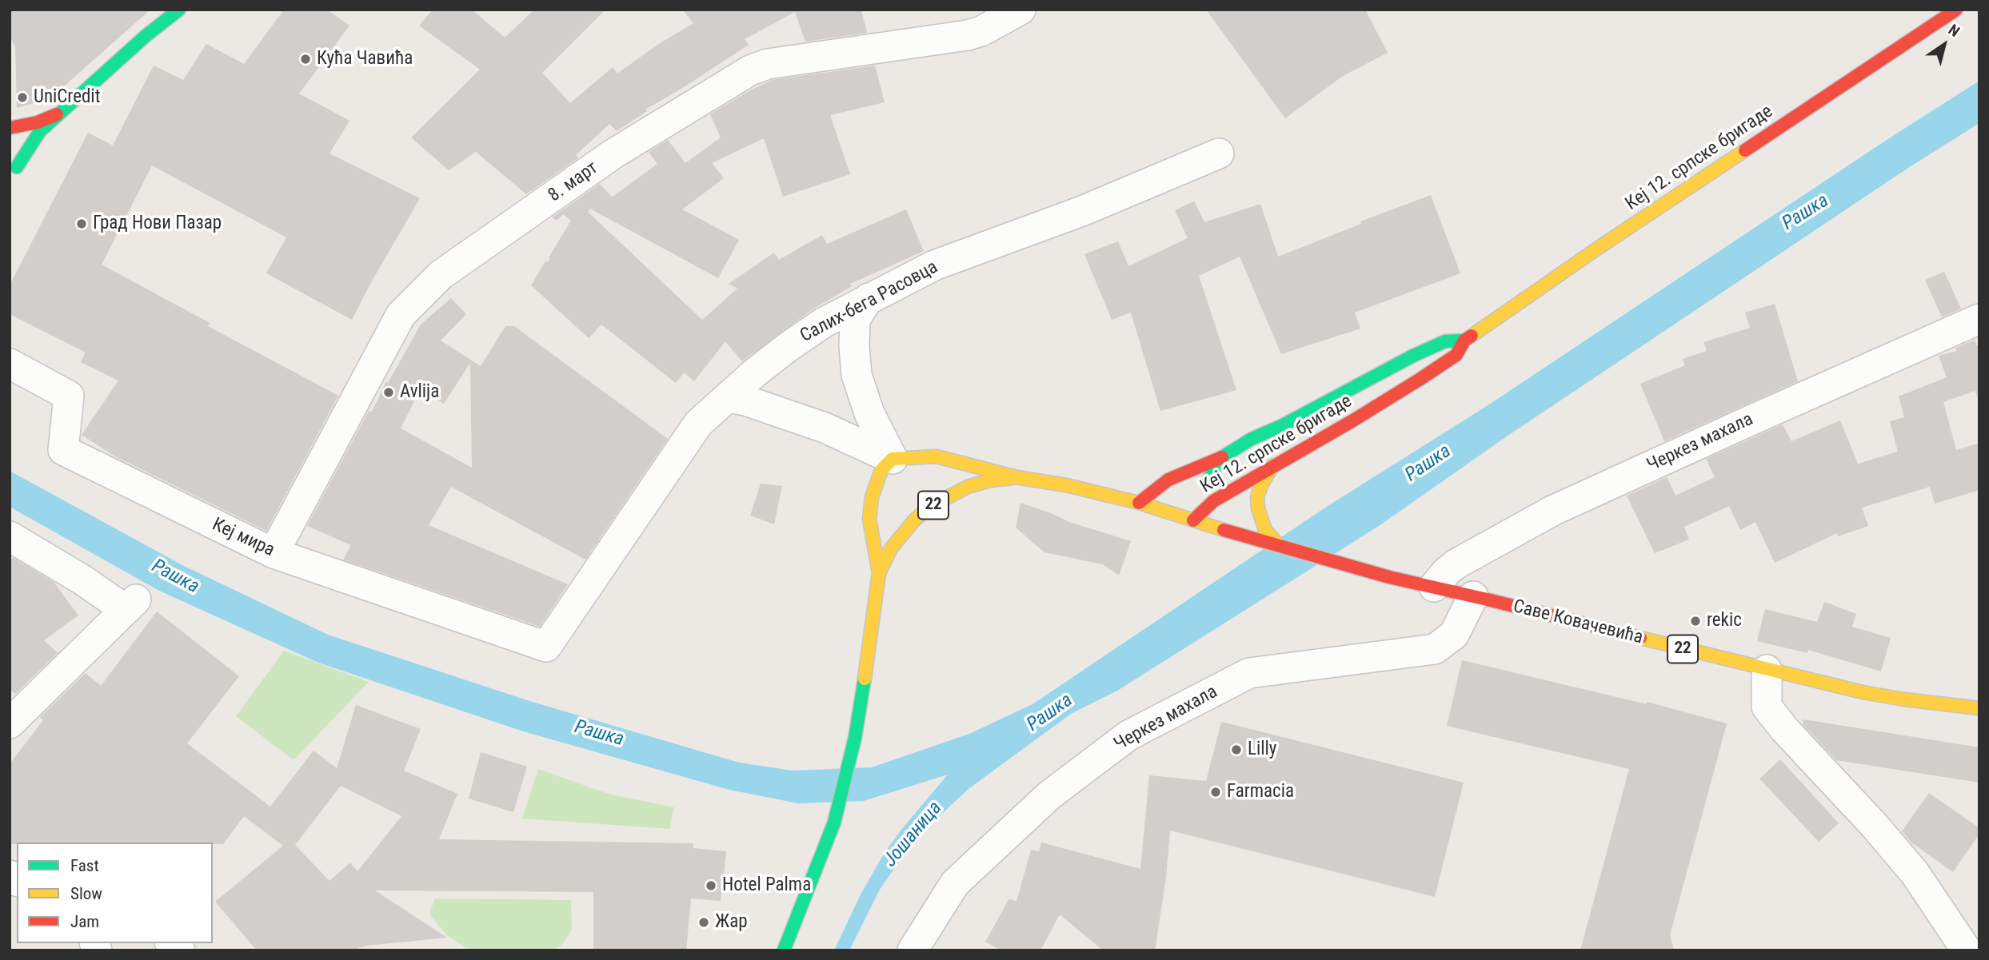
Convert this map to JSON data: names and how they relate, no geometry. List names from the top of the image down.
{
  "streets": {
    "main road": ["Кеј 12. српске бригаде", "22", "Саве Ковачевића"],
    "street": [
      "8. март",
      "Салих-бега Расовца",
      "Черкез махала",
      "Кеј мира"
    ]
  },
  "crossings": [
    ["Кеј 12. српске бригаде", "22"],
    ["8. март", "Кеј мира"],
    ["Салих-бега Расовца", "Кеј мира"],
    ["Черкез махала", "Саве Ковачевића"],
    ["22", "Саве Ковачевића"]
  ],
  "water": ["Рашка", "Јошаница"],
  "places": [
    "Кућа Чавића",
    "UniCredit",
    "Град Нови Пазар",
    "Avlija",
    "rekic",
    "Lilly",
    "Farmacia",
    "Hotel Palma",
    "Жар"
  ],
  "legend": ["Fast", "Slow", "Jam"],
  "north": "top right"
}
